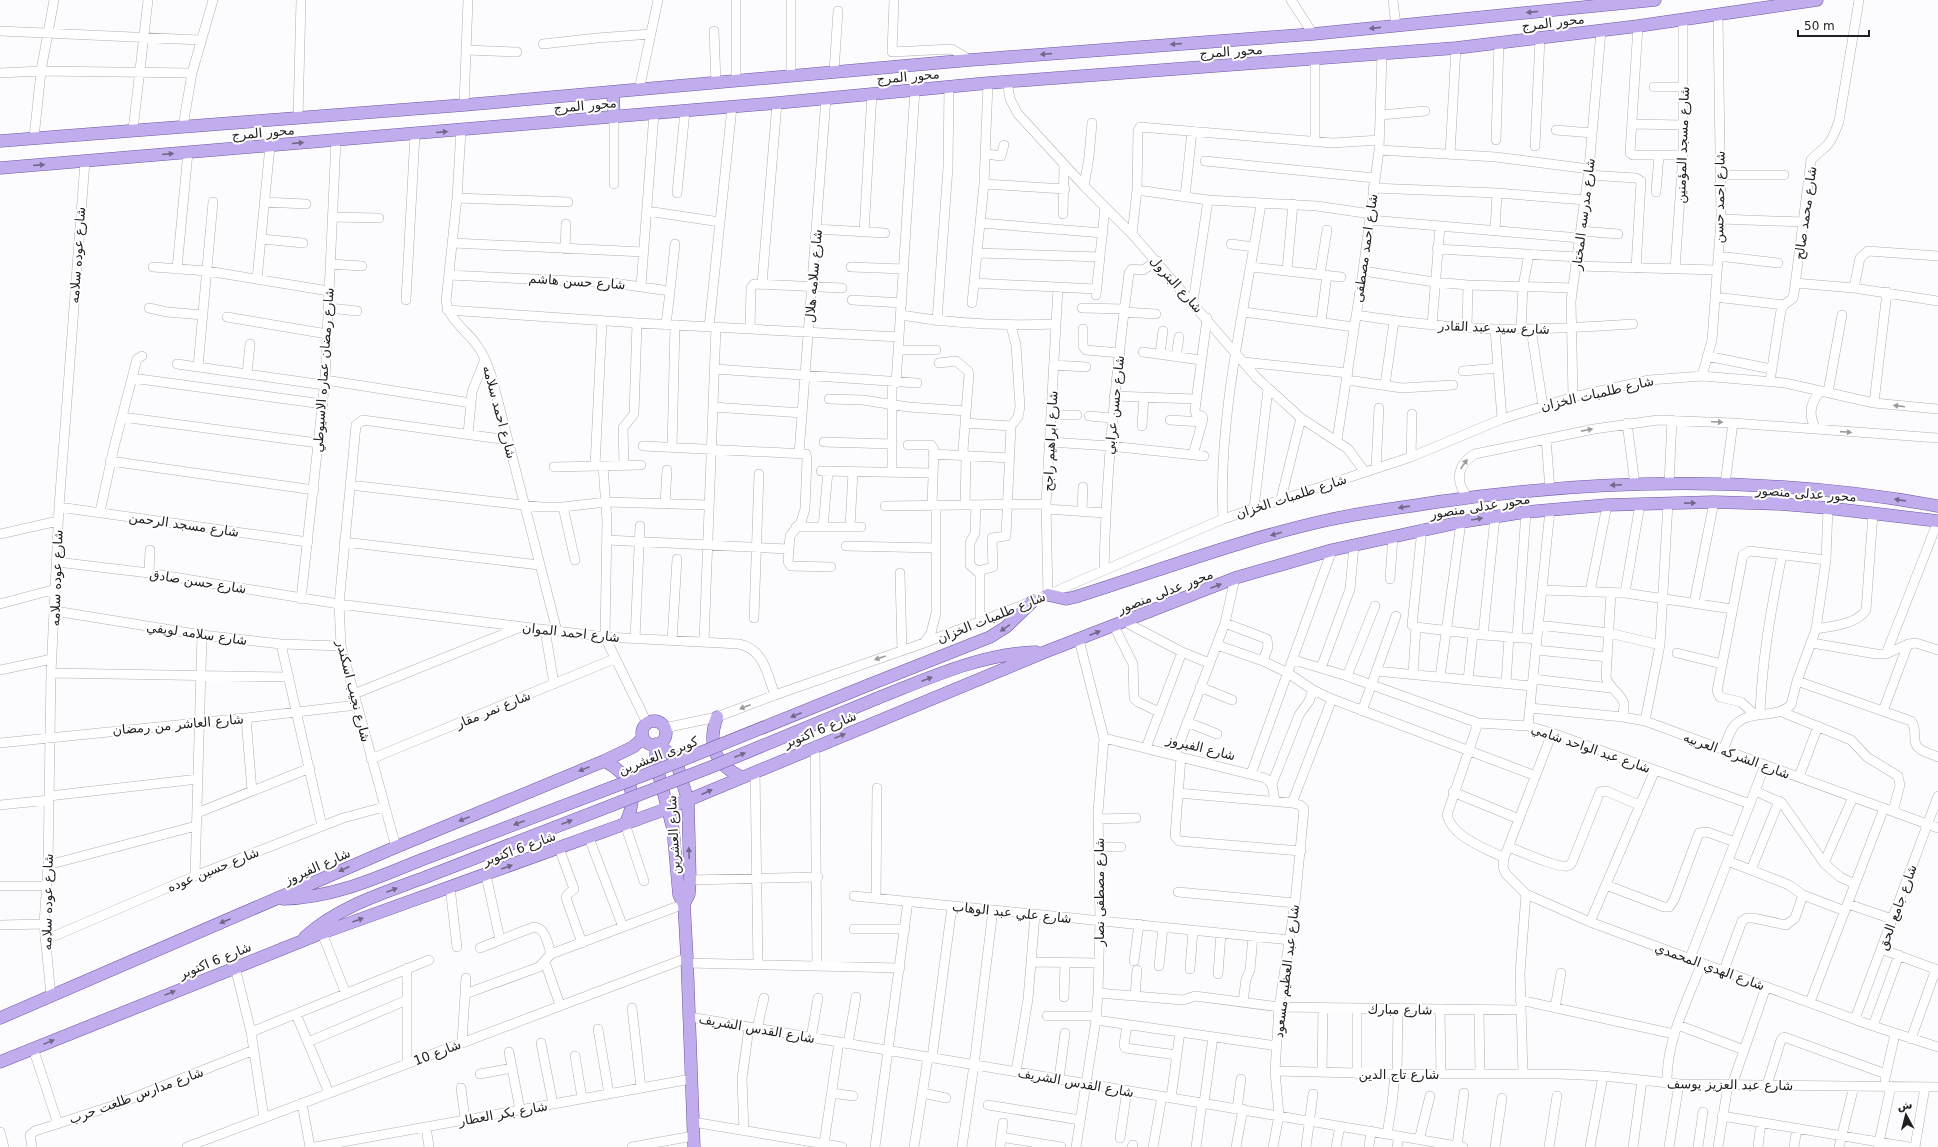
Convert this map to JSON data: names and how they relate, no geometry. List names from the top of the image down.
{
  "streets": {
    "main road": [
      "محور المرج",
      "محور عدلى منصور",
      "شارع 6 اكتوبر",
      "شارع الفيروز",
      "كوبرى العشرين",
      "شارع العشرين"
    ],
    "street": [
      "شارع مسجد المؤمنين",
      "شارع احمد حسن",
      "شارع محمد صالح",
      "شارع مدرسه المختار",
      "شارع احمد مصطفى",
      "شارع عوده سلامه",
      "شارع سلامه هلال",
      "شارع حسن هاشم",
      "شارع البترول",
      "شارع سيد عبد القادر",
      "شارع رمضان عماره الاسيوطي",
      "شارع طلمبات الخزان",
      "شارع حسن عرابي",
      "شارع احمد سلامه",
      "شارع ابراهيم راجح",
      "شارع مسجد الرحمن",
      "شارع حسن صادق",
      "شارع احمد الموان",
      "شارع سلامه لويفي",
      "شارع نجيب اسكندر",
      "شارع نمر مقار",
      "شارع العاشر من رمضان",
      "شارع عبد الواحد شامي",
      "شارع الشركه العربيه",
      "شارع حسين عوده",
      "شارع مصطفى نصار",
      "شارع جامع الحق",
      "شارع علي عبد الوهاب",
      "شارع الهدي المحمدي",
      "شارع عبد العظيم مسعود",
      "شارع مبارك",
      "شارع القدس الشريف",
      "شارع 10",
      "شارع تاج الدين",
      "شارع عبد العزيز يوسف",
      "شارع مدارس طلعت حرب",
      "شارع بكر العطار"
    ]
  },
  "crossings": [
    ["محور المرج", "شارع مسجد المؤمنين"],
    ["محور المرج", "شارع احمد حسن"],
    ["محور المرج", "شارع مدرسه المختار"],
    ["محور المرج", "شارع احمد مصطفى"],
    ["محور المرج", "شارع عوده سلامه"],
    ["محور المرج", "شارع سلامه هلال"],
    ["محور المرج", "شارع البترول"],
    ["محور المرج", "شارع رمضان عماره الاسيوطي"],
    ["شارع احمد حسن", "شارع طلمبات الخزان"],
    ["شارع محمد صالح", "شارع طلمبات الخزان"],
    ["شارع مدرسه المختار", "شارع سيد عبد القادر"],
    ["شارع مدرسه المختار", "شارع طلمبات الخزان"],
    ["شارع احمد مصطفى", "شارع البترول"],
    ["شارع احمد مصطفى", "شارع سيد عبد القادر"],
    ["شارع عوده سلامه", "شارع مسجد الرحمن"],
    ["شارع عوده سلامه", "شارع حسن صادق"],
    ["شارع عوده سلامه", "شارع سلامه لويفي"],
    ["شارع عوده سلامه", "شارع العاشر من رمضان"],
    ["شارع عوده سلامه", "شارع الفيروز"],
    ["شارع عوده سلامه", "شارع حسين عوده"],
    ["شارع البترول", "شارع طلمبات الخزان"],
    ["شارع البترول", "شارع حسن عرابي"],
    ["شارع رمضان عماره الاسيوطي", "شارع مسجد الرحمن"],
    ["شارع رمضان عماره الاسيوطي", "شارع حسن صادق"],
    ["شارع طلمبات الخزان", "شارع حسن عرابي"],
    ["شارع طلمبات الخزان", "شارع ابراهيم راجح"],
    ["شارع طلمبات الخزان", "محور عدلى منصور"],
    ["شارع طلمبات الخزان", "شارع احمد الموان"],
    ["شارع طلمبات الخزان", "شارع الفيروز"],
    ["شارع طلمبات الخزان", "كوبرى العشرين"],
    ["شارع طلمبات الخزان", "شارع العشرين"],
    ["شارع احمد سلامه", "شارع احمد الموان"],
    ["شارع ابراهيم راجح", "محور عدلى منصور"],
    ["محور عدلى منصور", "شارع 6 اكتوبر"],
    ["محور عدلى منصور", "شارع مصطفى نصار"],
    ["شارع حسن صادق", "شارع احمد الموان"],
    ["شارع حسن صادق", "شارع نجيب اسكندر"],
    ["شارع احمد الموان", "شارع نجيب اسكندر"],
    ["شارع سلامه لويفي", "شارع نجيب اسكندر"],
    ["شارع نجيب اسكندر", "شارع نمر مقار"],
    ["شارع نجيب اسكندر", "شارع العاشر من رمضان"],
    ["شارع نجيب اسكندر", "شارع الفيروز"],
    ["شارع نجيب اسكندر", "شارع حسين عوده"],
    ["شارع 6 اكتوبر", "شارع العشرين"],
    ["شارع الفيروز", "كوبرى العشرين"],
    ["شارع الفيروز", "شارع العشرين"],
    ["شارع الفيروز", "شارع مصطفى نصار"],
    ["شارع الشركه العربيه", "شارع جامع الحق"],
    ["شارع العشرين", "شارع القدس الشريف"],
    ["شارع العشرين", "شارع 10"],
    ["شارع العشرين", "شارع بكر العطار"],
    ["شارع مصطفى نصار", "شارع علي عبد الوهاب"],
    ["شارع مصطفى نصار", "شارع مبارك"],
    ["شارع مصطفى نصار", "شارع القدس الشريف"],
    ["شارع جامع الحق", "شارع الهدي المحمدي"],
    ["شارع علي عبد الوهاب", "شارع عبد العظيم مسعود"],
    ["شارع عبد العظيم مسعود", "شارع مبارك"],
    ["شارع عبد العظيم مسعود", "شارع القدس الشريف"],
    ["شارع عبد العظيم مسعود", "شارع تاج الدين"],
    ["شارع تاج الدين", "شارع عبد العزيز يوسف"]
  ],
  "one_way": ["شارع الفيروز"],
  "scale_bar": "50 m",
  "north": "top"
}
